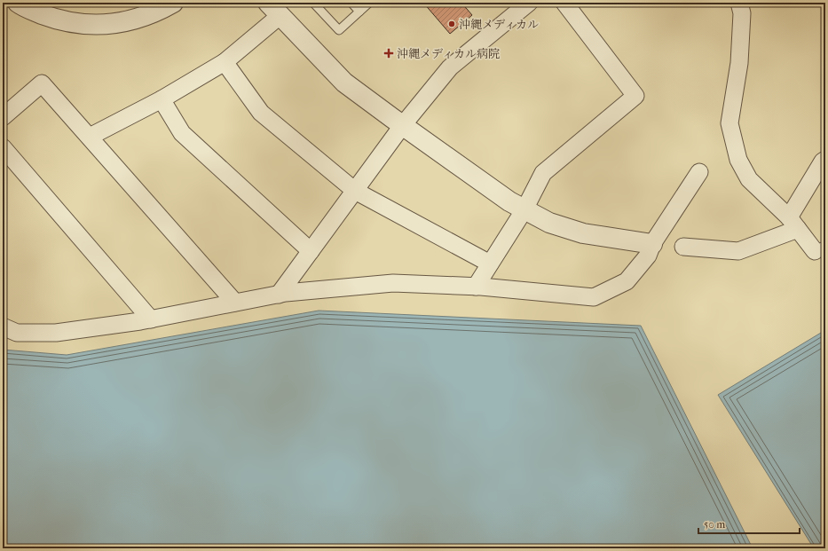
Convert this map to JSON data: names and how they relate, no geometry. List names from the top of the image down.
{
  "places": {
    "other": ["沖縄メディカル"],
    "health": ["沖縄メディカル病院"]
  },
  "scale_bar": "50 m"
}
